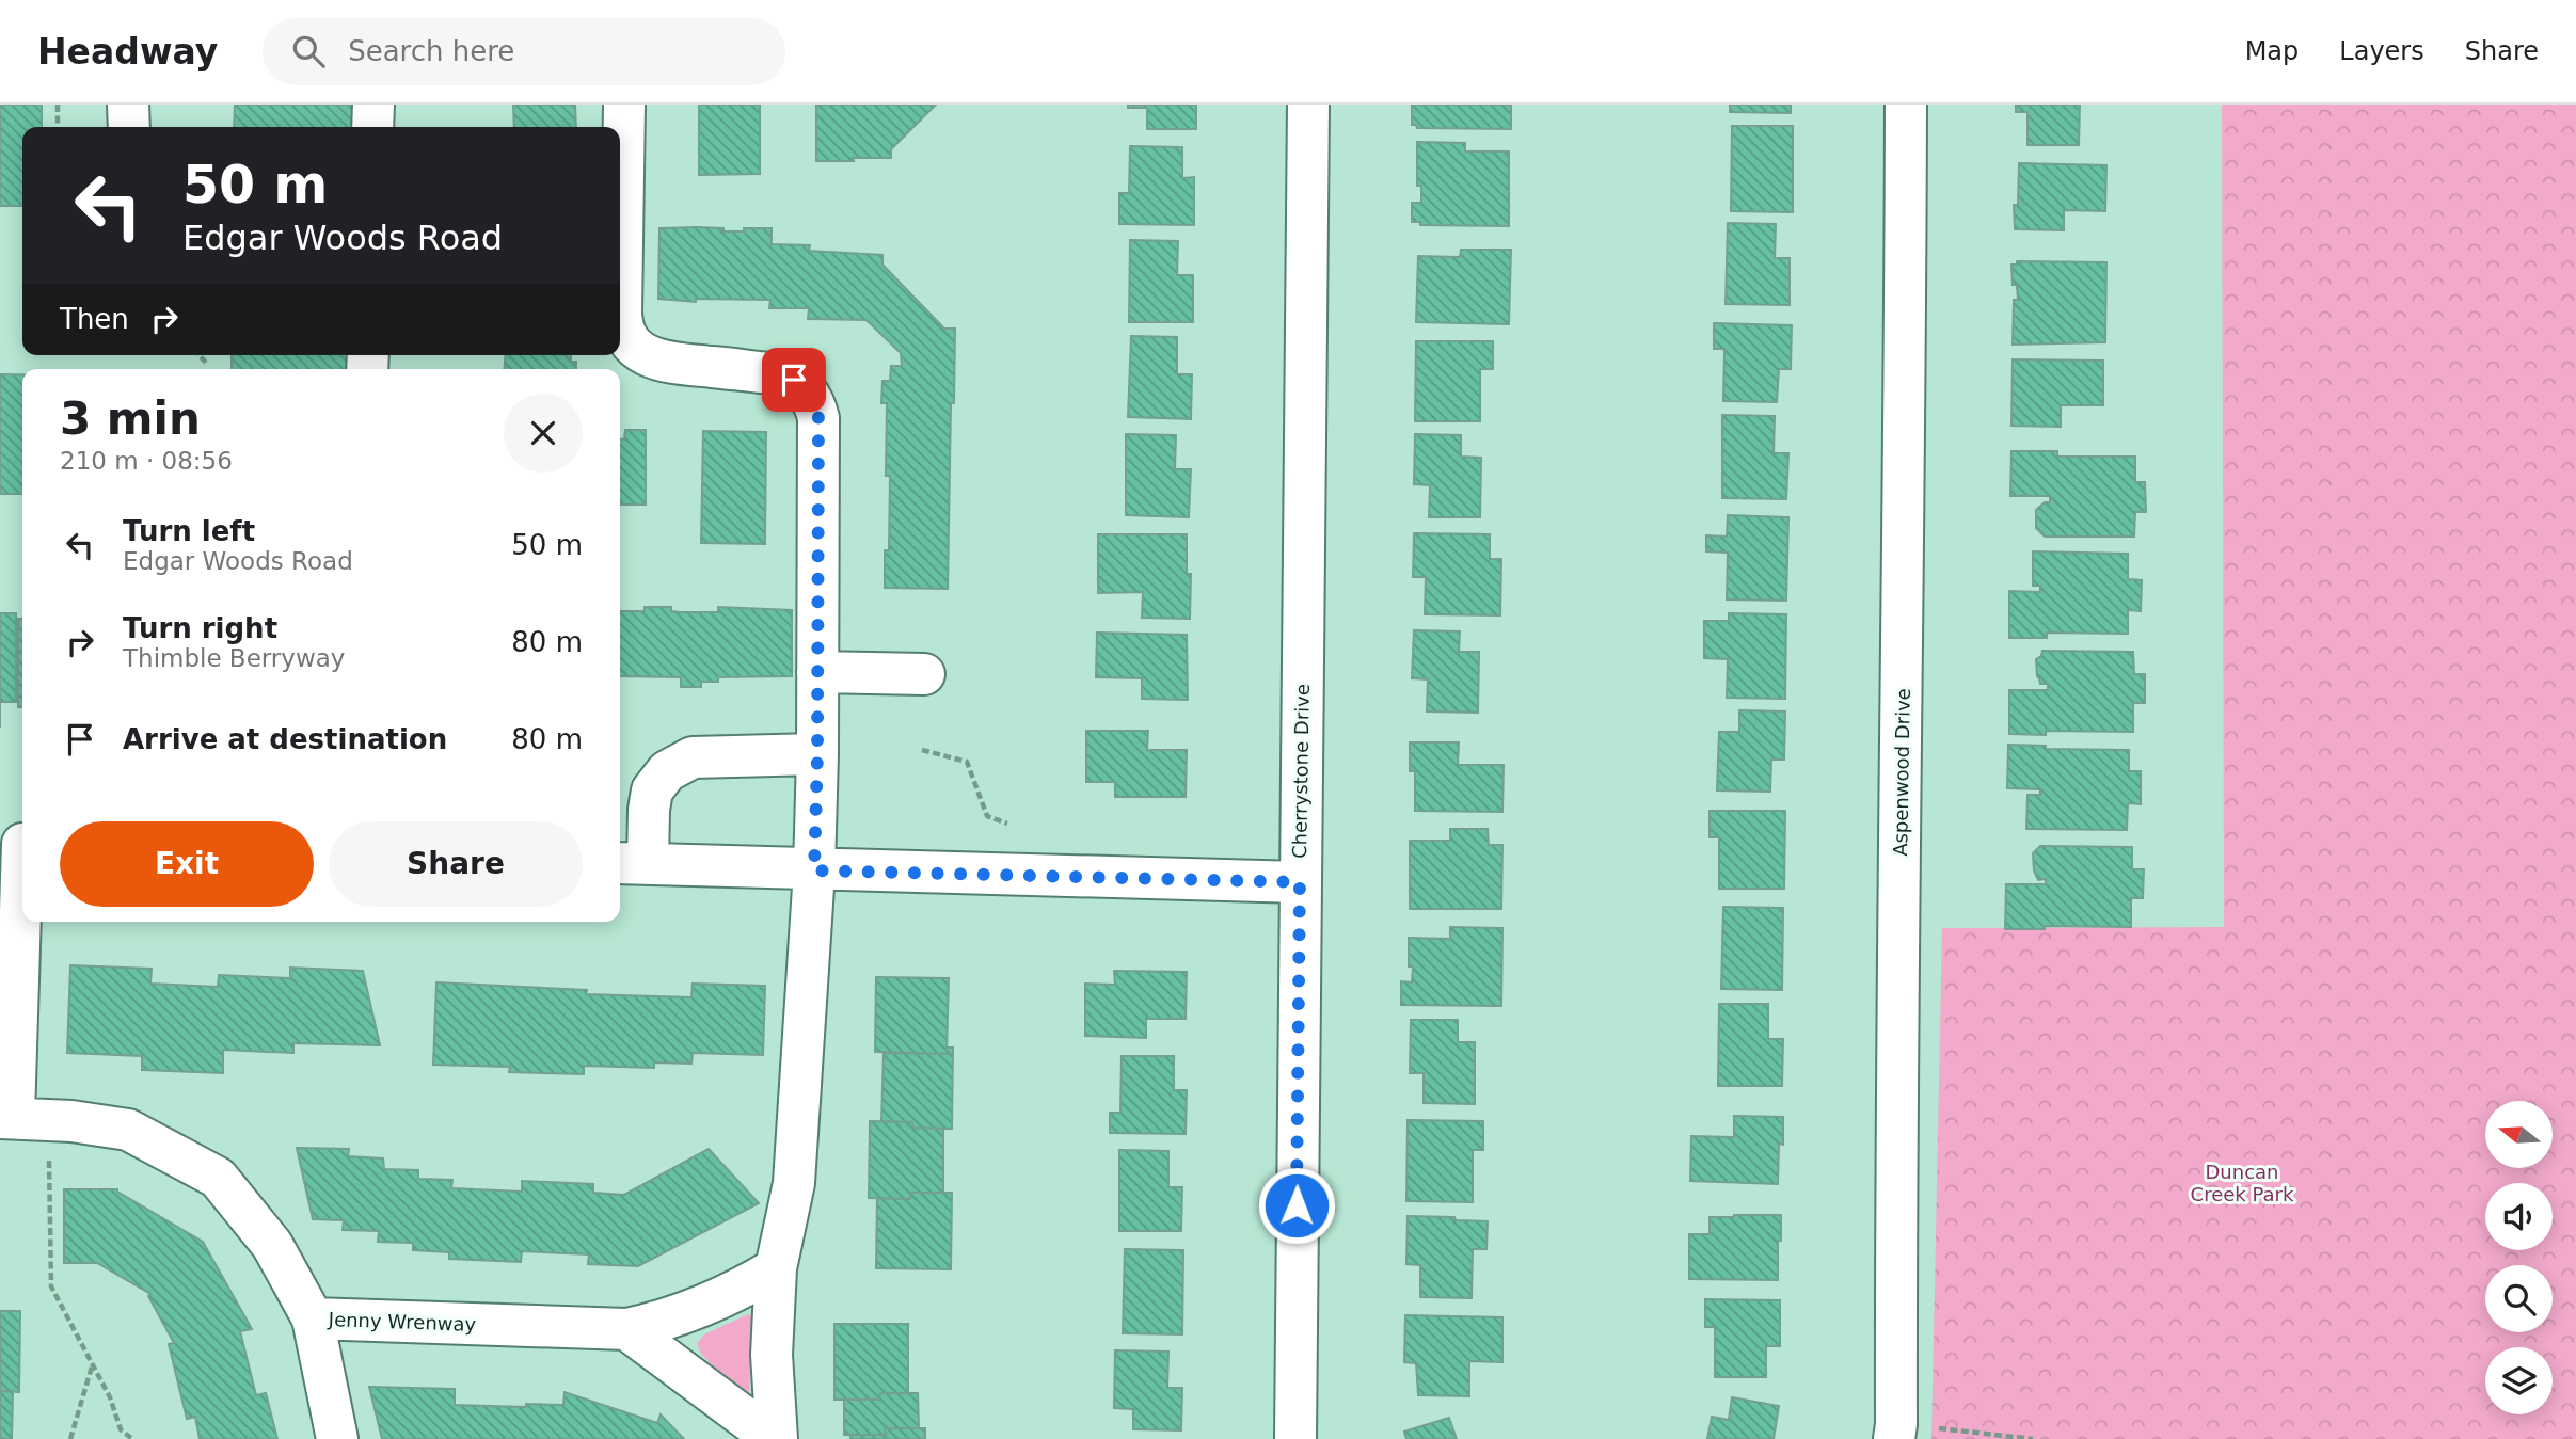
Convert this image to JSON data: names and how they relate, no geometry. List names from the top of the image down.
{
  "streets": {
    "street": ["Cherrystone Drive", "Aspenwood Drive", "Jenny Wrenway"]
  },
  "parks": ["Duncan Creek Park"],
  "north": "left",
  "page": {
    "header": "Headway",
    "search": "Search here",
    "nav": ["Map", "Layers", "Share"],
    "turn": ["50 m", "Edgar Woods Road"],
    "then": "Then",
    "heading": ["3 min", "210 m · 08:56"],
    "list": [
      {
        "name": "Turn left",
        "note": "Edgar Woods Road",
        "value": "50 m"
      },
      {
        "name": "Turn right",
        "note": "Thimble Berryway",
        "value": "80 m"
      },
      {
        "name": "Arrive at destination",
        "value": "80 m"
      }
    ],
    "buttons": ["Exit", "Share"]
  }
}
